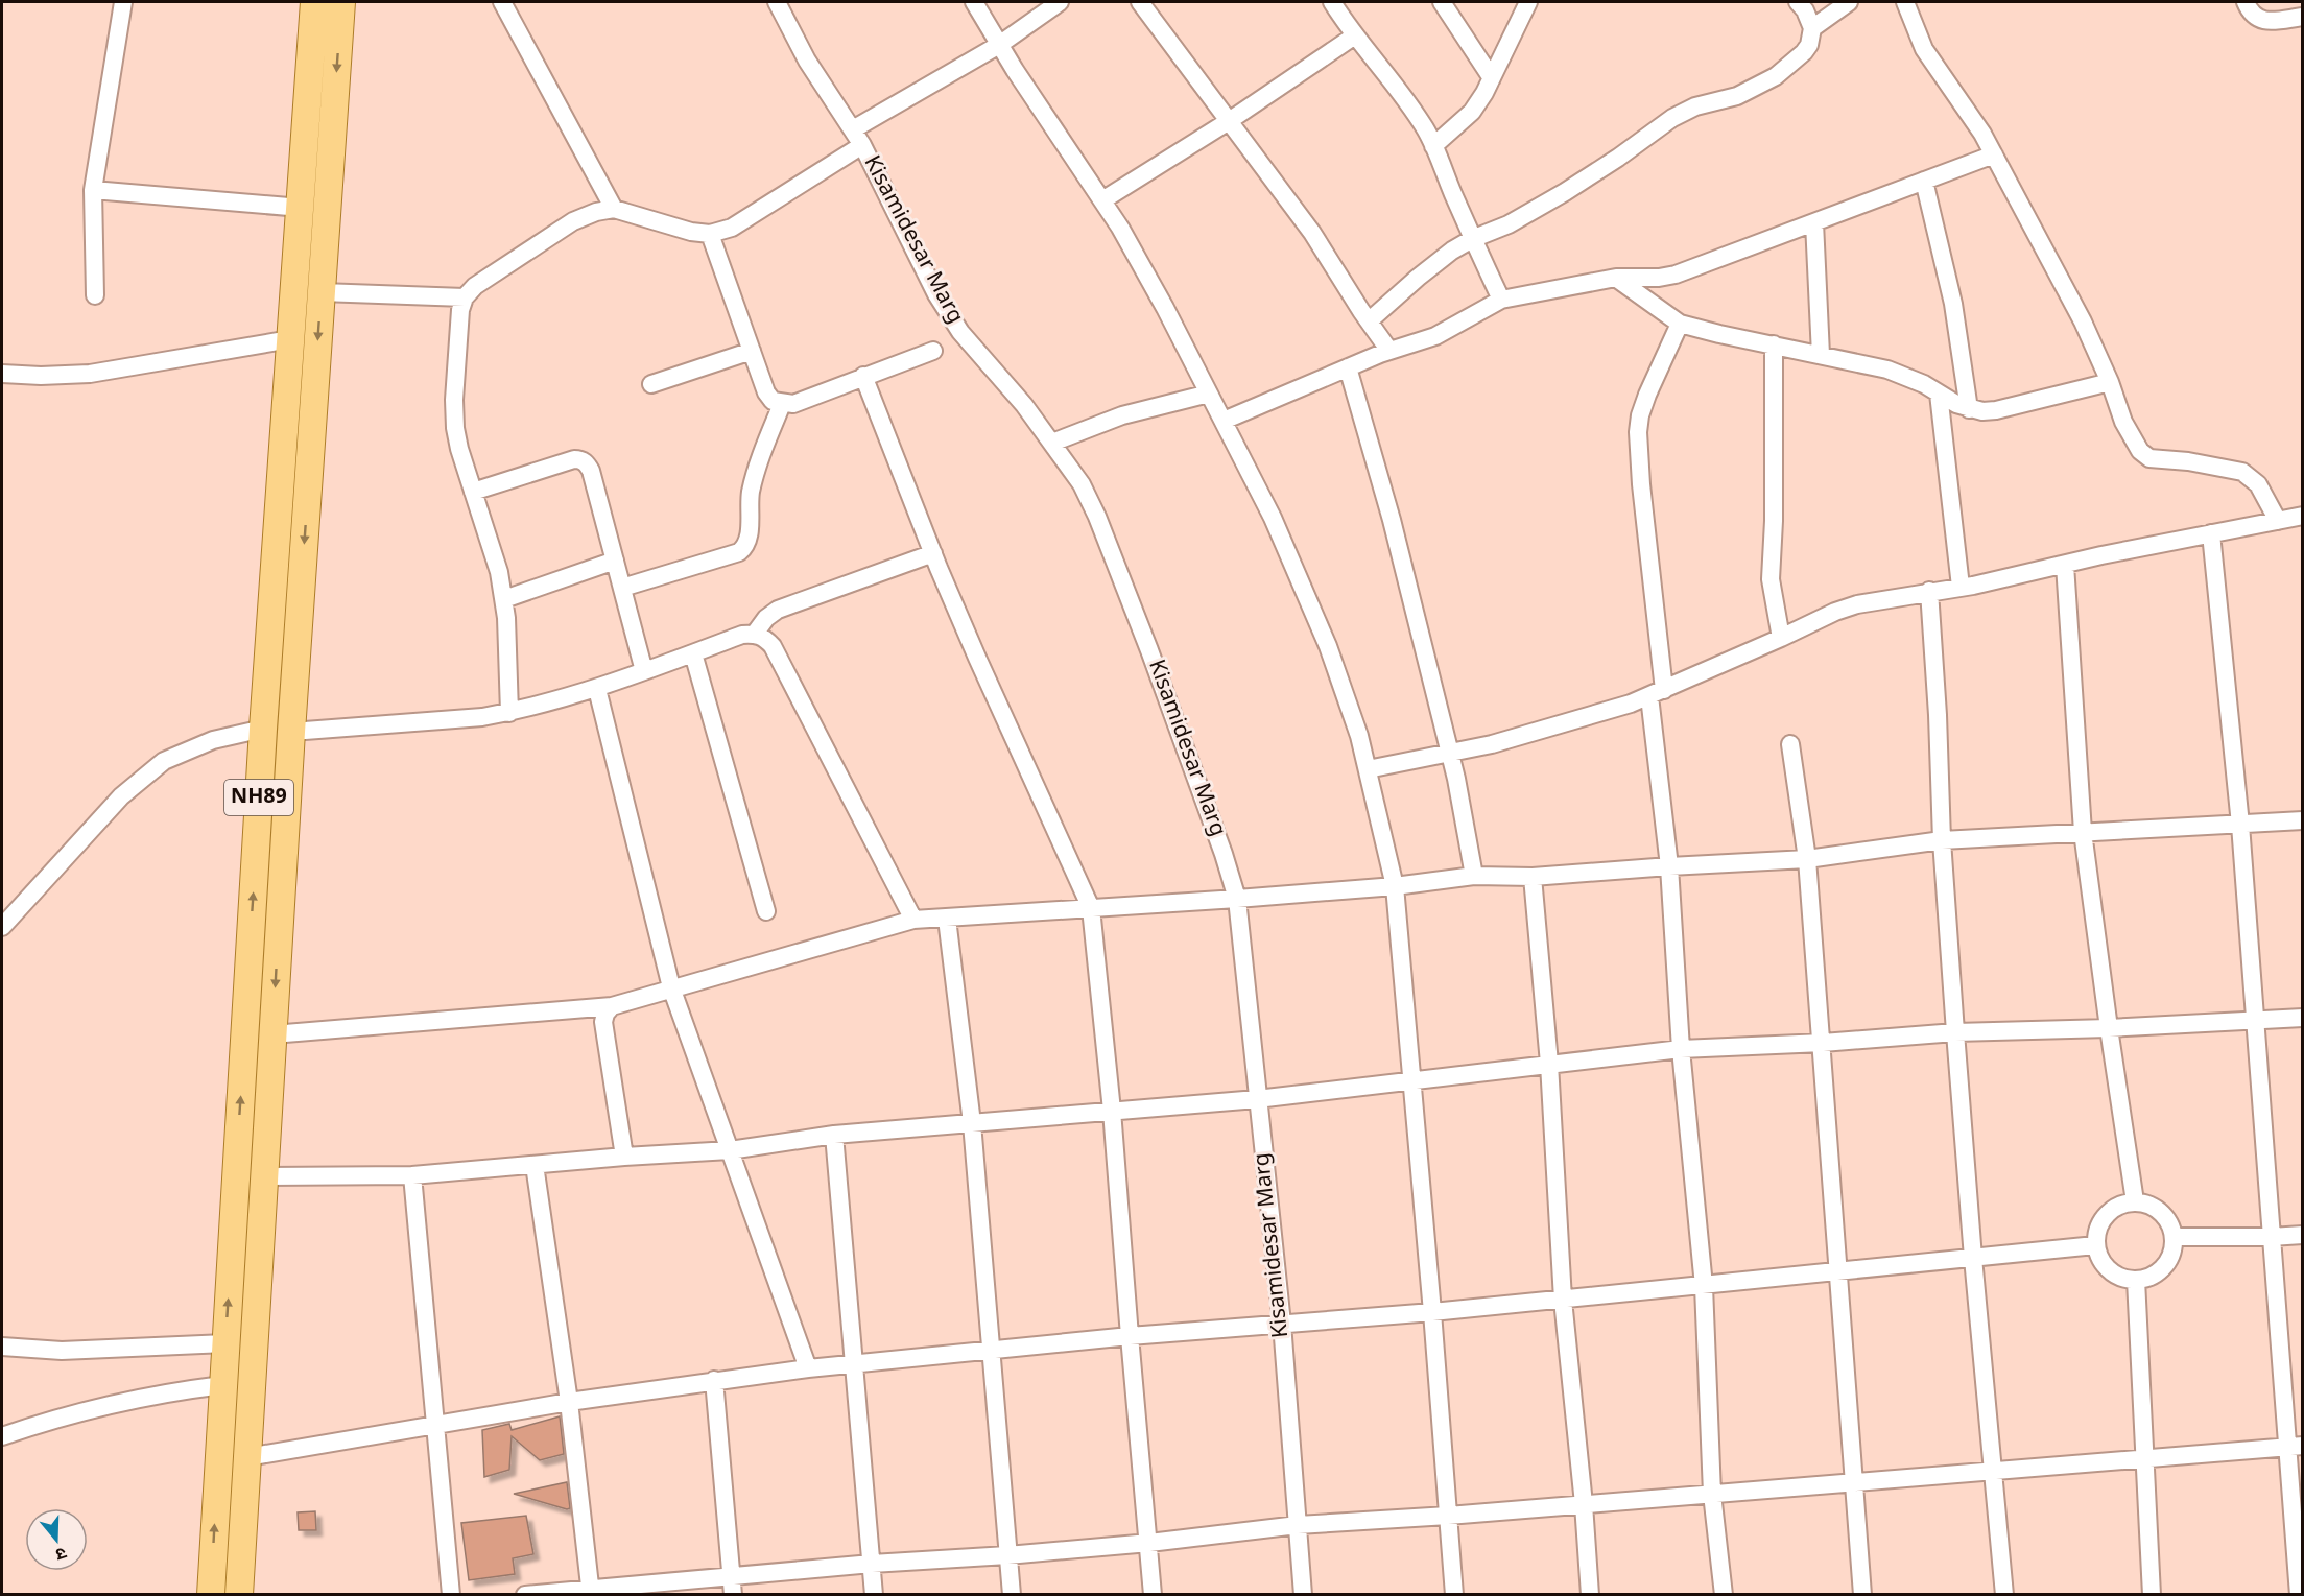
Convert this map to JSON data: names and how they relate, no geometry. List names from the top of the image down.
{
  "streets": {
    "main road": ["NH89"],
    "street": ["Kisamidesar Marg"]
  },
  "north": "bottom"
}
